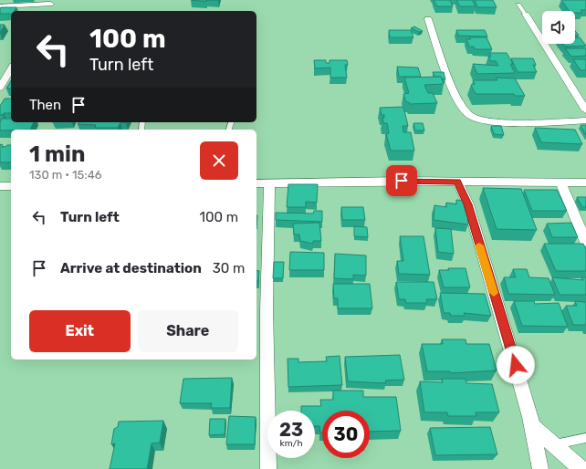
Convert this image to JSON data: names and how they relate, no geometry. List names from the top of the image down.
{
  "page": {
    "turn": ["100 m", "Turn left"],
    "then": "Then",
    "heading": ["1 min", "130 m · 15:46"],
    "list": [
      {
        "name": "Turn left",
        "value": "100 m"
      },
      {
        "name": "Arrive at destination",
        "value": "30 m"
      }
    ],
    "buttons": ["Exit", "Share"],
    "speed": "23 km/h",
    "limit": "30"
  }
}
